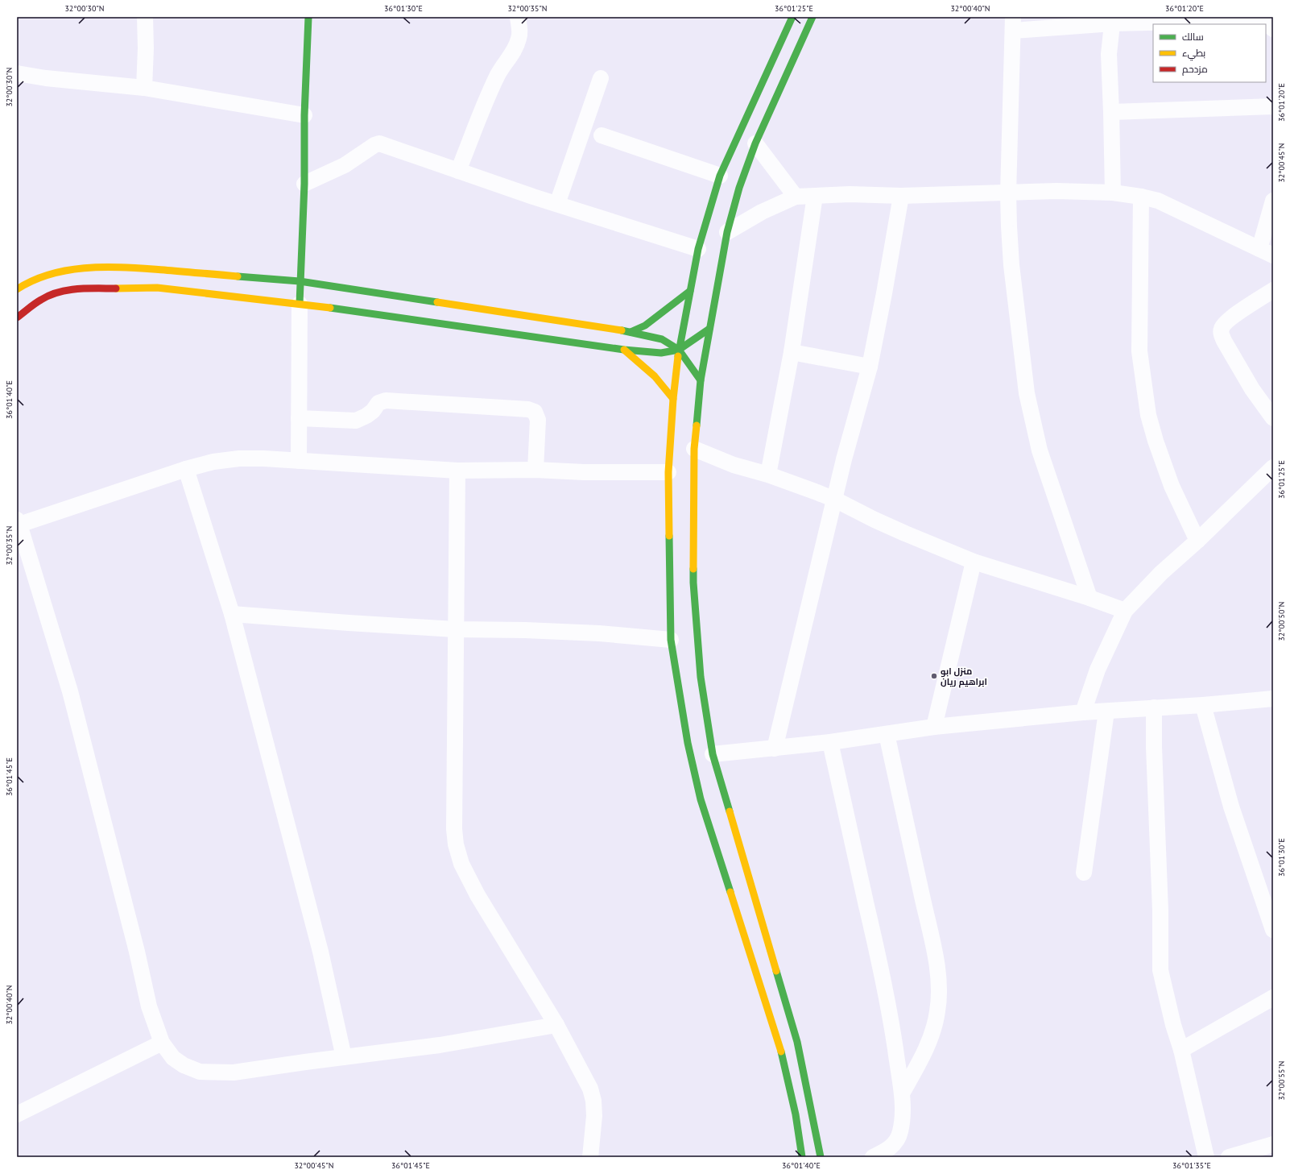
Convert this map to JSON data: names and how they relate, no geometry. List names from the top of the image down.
{
  "places": ["منزل ابو ابراهيم ريان"],
  "legend": ["سالك", "بطيء", "مزدحم"],
  "coordinates": [
    "32°00'30\"N",
    "36°01'30\"E",
    "32°00'35\"N",
    "36°01'25\"E",
    "32°00'40\"N",
    "36°01'20\"E",
    "32°00'45\"N",
    "36°01'40\"E",
    "32°00'50\"N",
    "36°01'45\"E",
    "32°00'55\"N",
    "36°01'35\"E"
  ]
}
